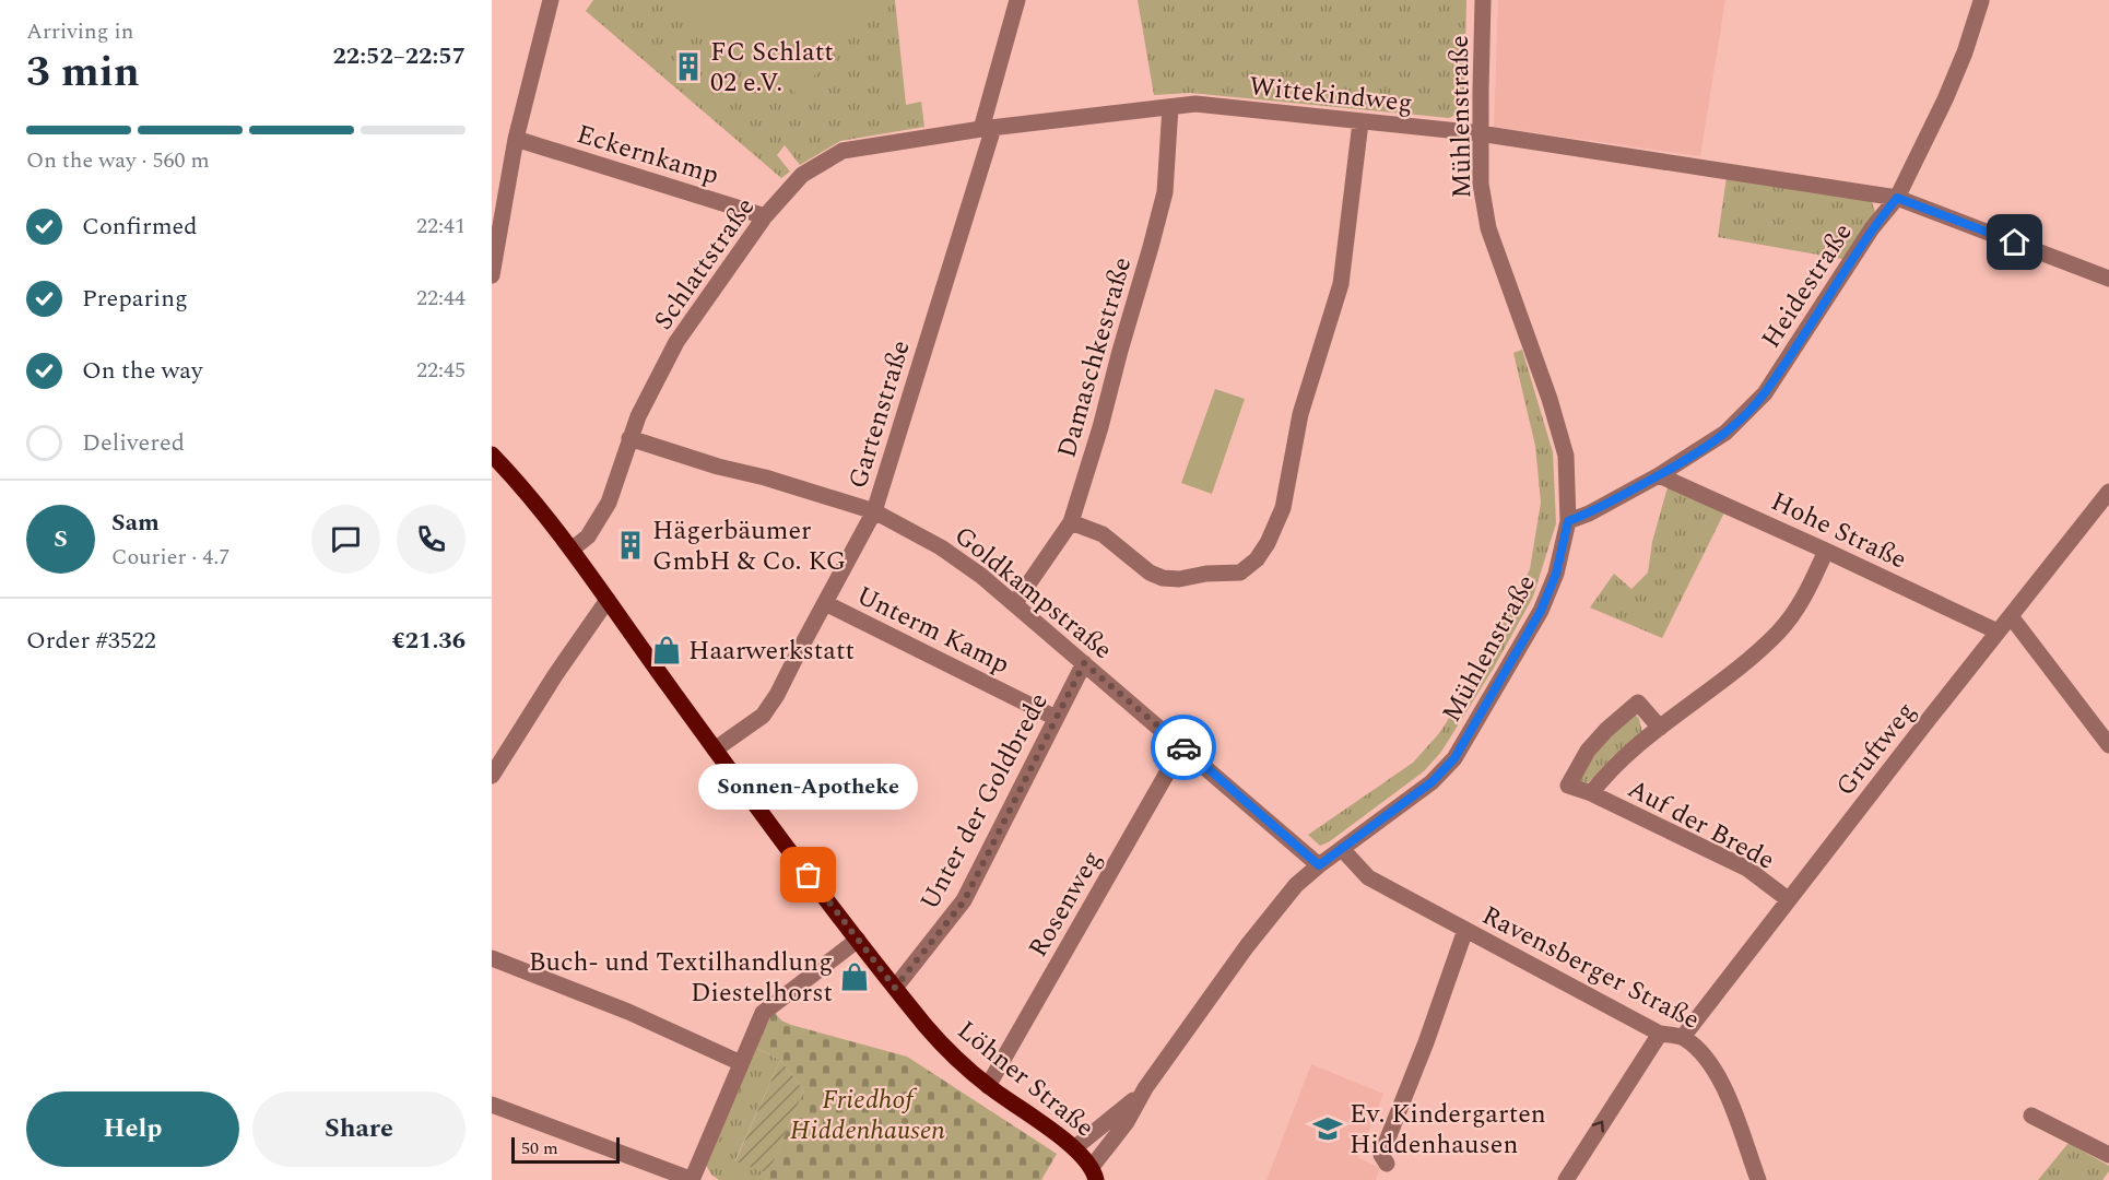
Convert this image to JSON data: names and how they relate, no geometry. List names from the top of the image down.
{
  "streets": {
    "main road": ["Löhner Straße"],
    "street": [
      "Wittekindweg",
      "Mühlenstraße",
      "Eckernkamp",
      "Schlattstraße",
      "Heidestraße",
      "Damaschkestraße",
      "Gartenstraße",
      "Hohe Straße",
      "Goldkampstraße",
      "Unterm Kamp",
      "Gruftweg",
      "Unter der Goldbrede",
      "Auf der Brede",
      "Rosenweg",
      "Ravensberger Straße"
    ]
  },
  "crossings": [
    ["Wittekindweg", "Mühlenstraße"],
    ["Wittekindweg", "Schlattstraße"],
    ["Wittekindweg", "Heidestraße"],
    ["Wittekindweg", "Damaschkestraße"],
    ["Wittekindweg", "Gartenstraße"],
    ["Mühlenstraße", "Heidestraße"],
    ["Mühlenstraße", "Goldkampstraße"],
    ["Mühlenstraße", "Ravensberger Straße"],
    ["Mühlenstraße", "Löhner Straße"],
    ["Eckernkamp", "Schlattstraße"],
    ["Schlattstraße", "Gartenstraße"],
    ["Schlattstraße", "Goldkampstraße"],
    ["Schlattstraße", "Löhner Straße"],
    ["Heidestraße", "Hohe Straße"],
    ["Damaschkestraße", "Goldkampstraße"],
    ["Gartenstraße", "Goldkampstraße"],
    ["Gartenstraße", "Unterm Kamp"],
    ["Gartenstraße", "Löhner Straße"],
    ["Hohe Straße", "Gruftweg"],
    ["Hohe Straße", "Auf der Brede"],
    ["Goldkampstraße", "Unter der Goldbrede"],
    ["Goldkampstraße", "Rosenweg"],
    ["Unterm Kamp", "Unter der Goldbrede"],
    ["Gruftweg", "Auf der Brede"],
    ["Gruftweg", "Ravensberger Straße"],
    ["Unter der Goldbrede", "Löhner Straße"],
    ["Rosenweg", "Löhner Straße"]
  ],
  "parks": ["Friedhof Hiddenhausen"],
  "places": {
    "building": ["FC Schlatt 02 e.V.", "Hägerbäumer GmbH & Co. KG"],
    "shop": ["Haarwerkstatt", "Buch- und Textilhandlung Diestelhorst"],
    "other": ["Sonnen-Apotheke"],
    "school or university": ["Ev. Kindergarten Hiddenhausen"]
  },
  "scale_bar": "50 m",
  "page": {
    "heading": ["3 min", "Arriving in", "22:52–22:57"],
    "panel": [
      "Sam",
      "Courier · 4.7",
      "Order #3522",
      "€21.36"
    ],
    "bar": "On the way · 560 m",
    "list": [
      ["Confirmed", "22:41"],
      ["Preparing", "22:44"],
      ["On the way", "22:45"],
      "Delivered"
    ],
    "round": "S",
    "bubble": "Sonnen-Apotheke",
    "buttons": ["Help", "Share"],
    "scale": "50 m"
  }
}
